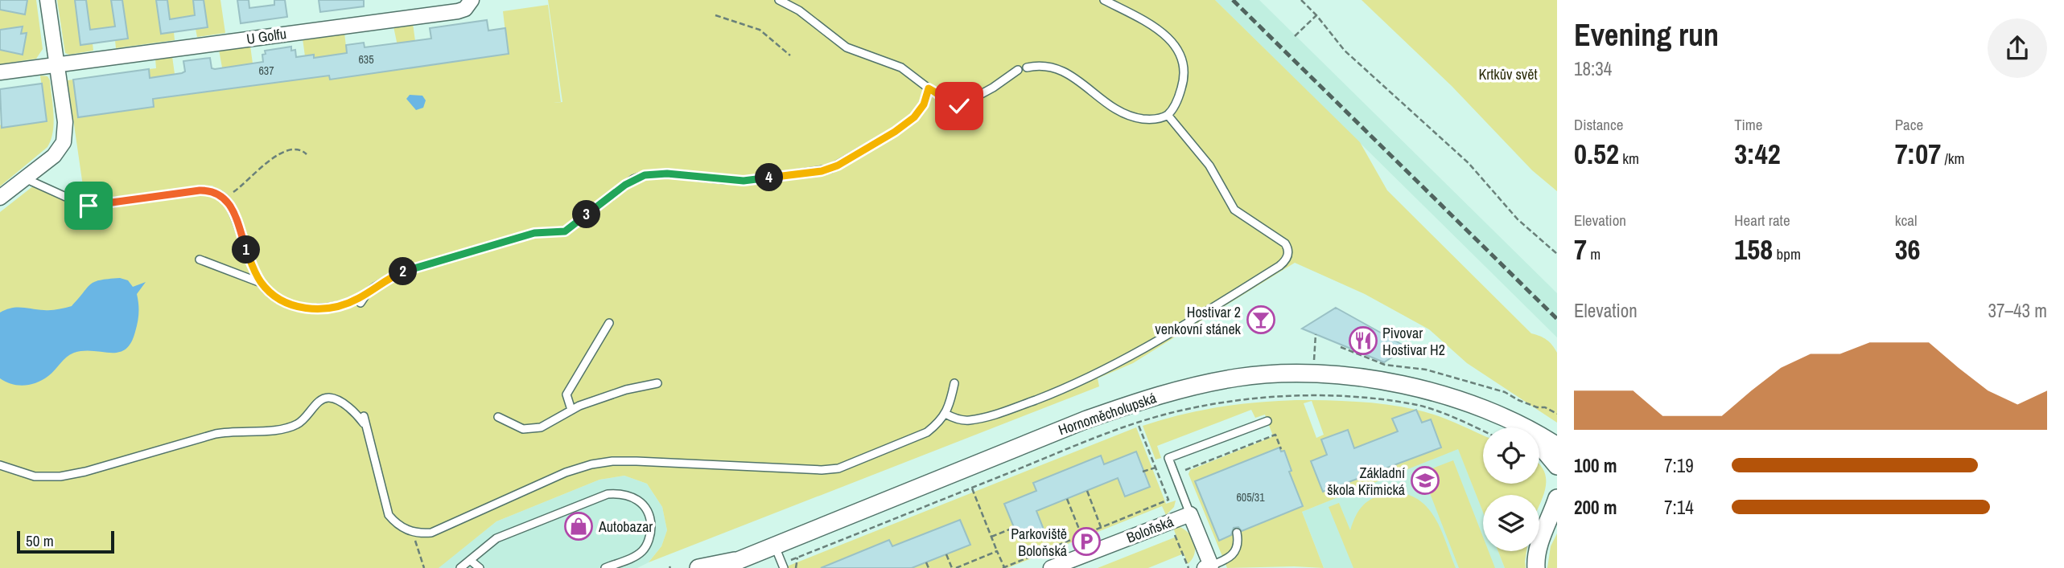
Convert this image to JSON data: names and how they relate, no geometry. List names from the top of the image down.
{
  "streets": {
    "street": ["U Golfu", "Hornoměcholupská", "Boloňská"]
  },
  "parks": ["Krtkův svět"],
  "places": {
    "bar": ["Hostivar 2 venkovní stánek"],
    "restaurant": ["Pivovar Hostivar H2"],
    "school or university": ["Základní škola Křimická"],
    "shop": ["Autobazar"],
    "parking": ["Parkoviště Boloňská"]
  },
  "house_numbers": ["635", "637", "605/31"],
  "scale_bar": "50 m",
  "page": {
    "heading": ["Evening run", "18:34"],
    "stats": [
      ["Distance", "0.52 km"],
      ["Time", "3:42"],
      ["Pace", "7:07 /km"],
      ["Elevation", "7 m"],
      ["Heart rate", "158 bpm"],
      ["kcal", "36"]
    ],
    "pins": [
      "4",
      "3",
      "1",
      "2"
    ],
    "chart": ["Elevation", "37–43 m"],
    "list": [
      {
        "name": "100 m",
        "note": "7:19"
      },
      {
        "name": "200 m",
        "note": "7:14"
      }
    ],
    "scale": "50 m"
  }
}
